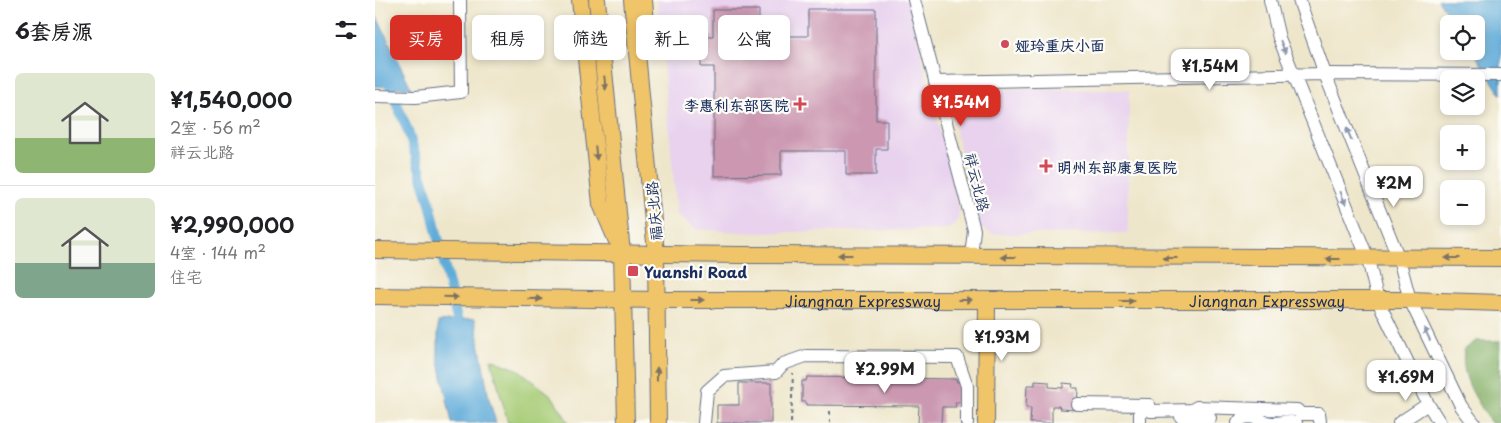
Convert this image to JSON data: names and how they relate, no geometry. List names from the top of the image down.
{
  "streets": {
    "main road": ["福庆北路", "Jiangnan Expressway"],
    "street": ["祥云北路"]
  },
  "crossings": [
    ["福庆北路", "Jiangnan Expressway"]
  ],
  "places": {
    "other": ["娅玲重庆小面"],
    "health": ["李惠利东部医院", "明州东部康复医院"],
    "transit": ["Yuanshi Road"]
  },
  "page": {
    "heading": "6套房源",
    "map_buttons": ["+", "−"],
    "chip": [
      "买房",
      "租房",
      "筛选",
      "新上",
      "公寓"
    ],
    "price": [
      "¥1.54M",
      "¥1.54M",
      "¥2M",
      "¥1.93M",
      "¥2.99M",
      "¥1.69M"
    ],
    "list": [
      {
        "name": "¥1,540,000",
        "note": "2室 · 56 m² · 祥云北路"
      },
      {
        "name": "¥2,990,000",
        "note": "4室 · 144 m² · 住宅"
      }
    ]
  }
}
